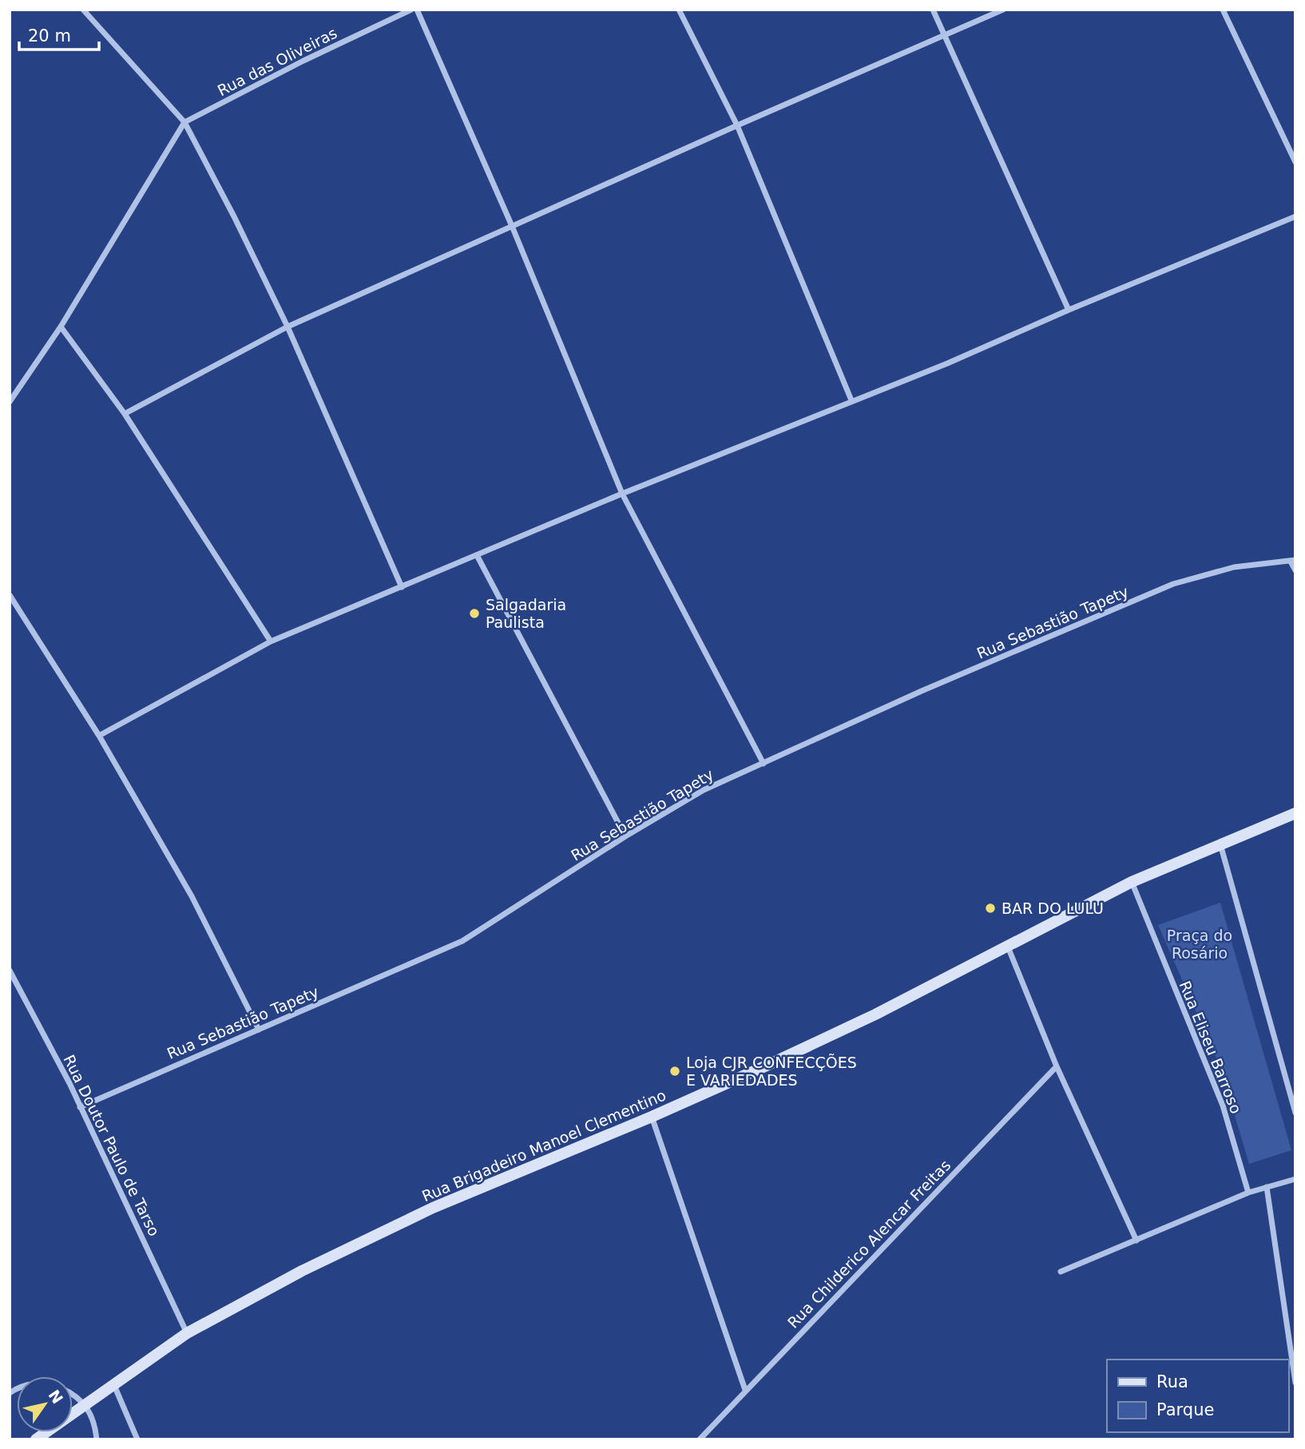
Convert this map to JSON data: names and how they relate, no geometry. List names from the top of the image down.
{
  "streets": {
    "main road": ["Rua Brigadeiro Manoel Clementino"],
    "street": [
      "Rua das Oliveiras",
      "Rua Sebastião Tapety",
      "Rua Eliseu Barroso",
      "Rua Doutor Paulo de Tarso",
      "Rua Childerico Alencar Freitas"
    ]
  },
  "crossings": [
    ["Rua Sebastião Tapety", "Rua Doutor Paulo de Tarso"],
    ["Rua Eliseu Barroso", "Rua Brigadeiro Manoel Clementino"],
    ["Rua Doutor Paulo de Tarso", "Rua Brigadeiro Manoel Clementino"]
  ],
  "parks": ["Praça do Rosário"],
  "places": ["Salgadaria Paulista", "BAR DO LULU", "Loja CJR CONFECÇÕES E VARIEDADES"],
  "legend": ["Rua", "Parque"],
  "scale_bar": "20 m",
  "north": "top right"
}
